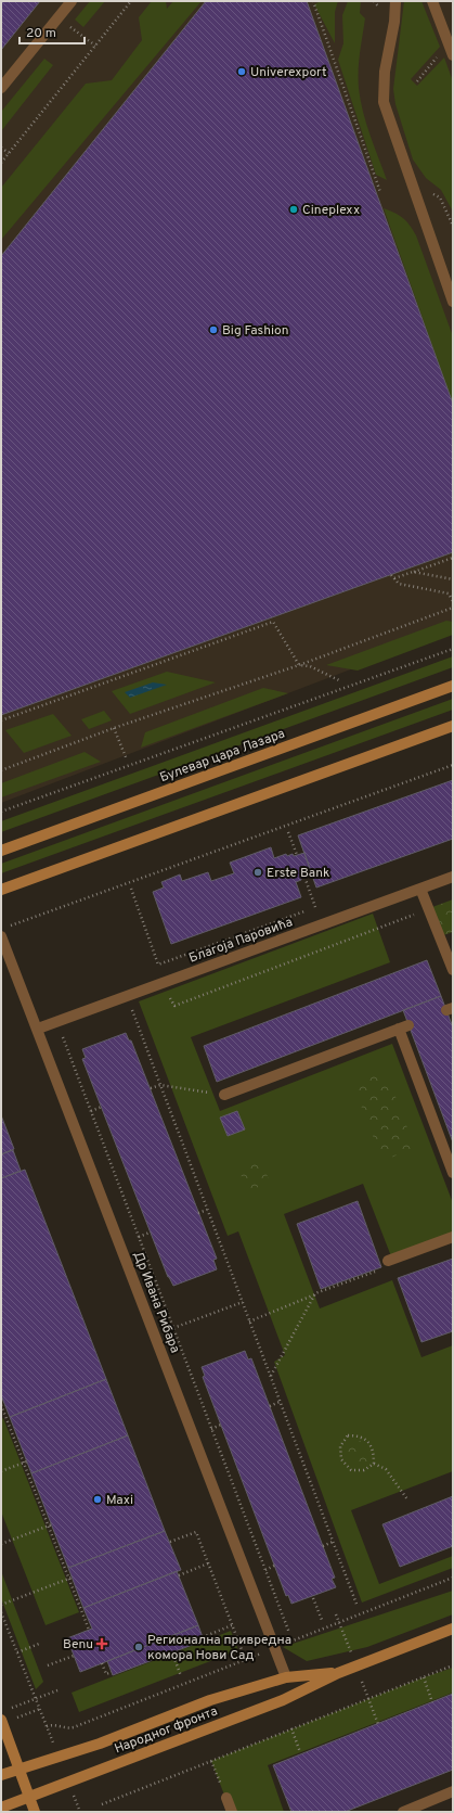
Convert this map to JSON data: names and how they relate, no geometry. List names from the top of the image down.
{
  "streets": {
    "main road": ["Булевар цара Лазара", "Народног фронта"],
    "street": ["Благоја Паровића", "Др Ивана Рибара"]
  },
  "crossings": [
    ["Благоја Паровића", "Др Ивана Рибара"],
    ["Др Ивана Рибара", "Народног фронта"]
  ],
  "places": {
    "other": [
      "Univerexport",
      "Cineplexx",
      "Big Fashion",
      "Erste Bank",
      "Maxi",
      "Регионална привредна комора Нови Сад"
    ],
    "health": ["Benu"]
  },
  "scale_bar": "20 m"
}
